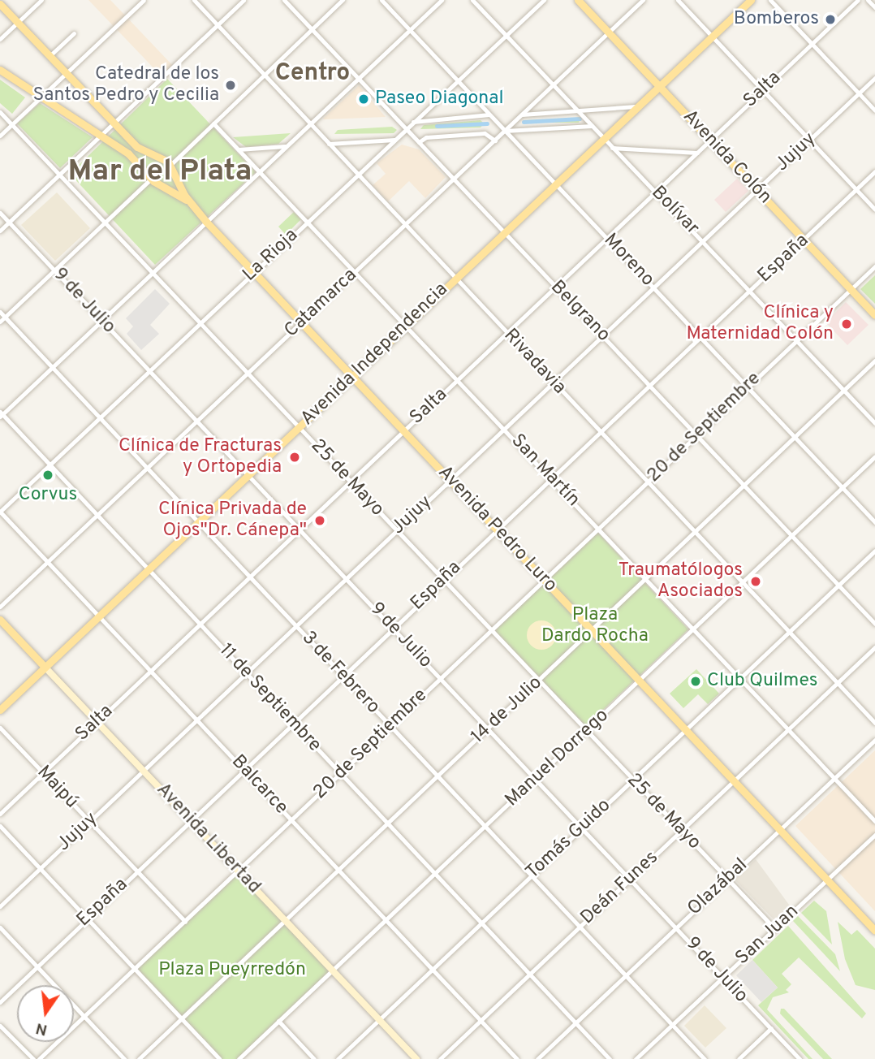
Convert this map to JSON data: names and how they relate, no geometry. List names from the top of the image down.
{
  "streets": {
    "main road": [
      "Avenida Colón",
      "Avenida Independencia",
      "Avenida Pedro Luro",
      "Avenida Libertad"
    ],
    "street": [
      "Salta",
      "Jujuy",
      "Bolívar",
      "La Rioja",
      "España",
      "Moreno",
      "9 de Julio",
      "Catamarca",
      "Belgrano",
      "Rivadavia",
      "20 de Septiembre",
      "San Martín",
      "25 de Mayo",
      "3 de Febrero",
      "11 de Septiembre",
      "14 de Julio",
      "Manuel Dorrego",
      "Balcarce",
      "Maipú",
      "Tomás Guido",
      "Olazábal",
      "Deán Funes",
      "San Juan"
    ]
  },
  "crossings": [
    ["Salta", "Avenida Colón"],
    ["Salta", "Bolívar"],
    ["Salta", "Moreno"],
    ["Salta", "9 de Julio"],
    ["Salta", "Belgrano"],
    ["Salta", "Rivadavia"],
    ["Salta", "San Martín"],
    ["Salta", "25 de Mayo"],
    ["Salta", "Avenida Pedro Luro"],
    ["Salta", "3 de Febrero"],
    ["Salta", "11 de Septiembre"],
    ["Salta", "Balcarce"],
    ["Salta", "Maipú"],
    ["Salta", "Avenida Libertad"],
    ["Jujuy", "Avenida Colón"],
    ["Jujuy", "Bolívar"],
    ["Jujuy", "Moreno"],
    ["Jujuy", "9 de Julio"],
    ["Jujuy", "Belgrano"],
    ["Jujuy", "Rivadavia"],
    ["Jujuy", "San Martín"],
    ["Jujuy", "25 de Mayo"],
    ["Jujuy", "Avenida Pedro Luro"],
    ["Jujuy", "3 de Febrero"],
    ["Jujuy", "11 de Septiembre"],
    ["Jujuy", "Balcarce"],
    ["Jujuy", "Maipú"],
    ["Jujuy", "Avenida Libertad"],
    ["Avenida Colón", "España"],
    ["Avenida Colón", "Catamarca"],
    ["Avenida Colón", "Avenida Independencia"],
    ["Avenida Colón", "20 de Septiembre"],
    ["Bolívar", "La Rioja"],
    ["Bolívar", "España"],
    ["Bolívar", "Catamarca"],
    ["Bolívar", "Avenida Independencia"],
    ["Bolívar", "20 de Septiembre"],
    ["Bolívar", "14 de Julio"],
    ["La Rioja", "Moreno"],
    ["La Rioja", "9 de Julio"],
    ["La Rioja", "Belgrano"],
    ["La Rioja", "Rivadavia"],
    ["La Rioja", "San Martín"],
    ["La Rioja", "25 de Mayo"],
    ["La Rioja", "Avenida Pedro Luro"],
    ["La Rioja", "3 de Febrero"],
    ["La Rioja", "11 de Septiembre"],
    ["La Rioja", "Balcarce"],
    ["España", "Moreno"],
    ["España", "9 de Julio"],
    ["España", "Belgrano"],
    ["España", "Rivadavia"],
    ["España", "San Martín"],
    ["España", "25 de Mayo"],
    ["España", "Avenida Pedro Luro"],
    ["España", "3 de Febrero"],
    ["España", "11 de Septiembre"],
    ["España", "Balcarce"],
    ["España", "Maipú"],
    ["España", "Avenida Libertad"],
    ["Moreno", "Catamarca"],
    ["Moreno", "Avenida Independencia"],
    ["Moreno", "20 de Septiembre"],
    ["Moreno", "14 de Julio"],
    ["Moreno", "Manuel Dorrego"],
    ["9 de Julio", "Catamarca"],
    ["9 de Julio", "Avenida Independencia"],
    ["9 de Julio", "20 de Septiembre"],
    ["9 de Julio", "14 de Julio"],
    ["9 de Julio", "Manuel Dorrego"],
    ["9 de Julio", "Tomás Guido"],
    ["9 de Julio", "Olazábal"],
    ["9 de Julio", "Deán Funes"],
    ["9 de Julio", "San Juan"],
    ["Catamarca", "Belgrano"],
    ["Catamarca", "Rivadavia"],
    ["Catamarca", "San Martín"],
    ["Catamarca", "25 de Mayo"],
    ["Catamarca", "Avenida Pedro Luro"],
    ["Catamarca", "3 de Febrero"],
    ["Catamarca", "11 de Septiembre"],
    ["Catamarca", "Balcarce"],
    ["Belgrano", "Avenida Independencia"],
    ["Belgrano", "20 de Septiembre"],
    ["Belgrano", "14 de Julio"],
    ["Belgrano", "Manuel Dorrego"],
    ["Belgrano", "Tomás Guido"],
    ["Avenida Independencia", "Rivadavia"],
    ["Avenida Independencia", "San Martín"],
    ["Avenida Independencia", "25 de Mayo"],
    ["Avenida Independencia", "Avenida Pedro Luro"],
    ["Avenida Independencia", "3 de Febrero"],
    ["Avenida Independencia", "11 de Septiembre"],
    ["Avenida Independencia", "Balcarce"],
    ["Avenida Independencia", "Avenida Libertad"],
    ["Rivadavia", "20 de Septiembre"],
    ["Rivadavia", "14 de Julio"],
    ["Rivadavia", "Manuel Dorrego"],
    ["Rivadavia", "Tomás Guido"],
    ["Rivadavia", "Deán Funes"],
    ["20 de Septiembre", "San Martín"],
    ["20 de Septiembre", "25 de Mayo"],
    ["20 de Septiembre", "Avenida Pedro Luro"],
    ["20 de Septiembre", "3 de Febrero"],
    ["20 de Septiembre", "11 de Septiembre"],
    ["20 de Septiembre", "Balcarce"],
    ["20 de Septiembre", "Maipú"],
    ["20 de Septiembre", "Avenida Libertad"],
    ["San Martín", "14 de Julio"],
    ["San Martín", "Manuel Dorrego"],
    ["San Martín", "Tomás Guido"],
    ["San Martín", "Olazábal"],
    ["San Martín", "Deán Funes"],
    ["25 de Mayo", "14 de Julio"],
    ["25 de Mayo", "Manuel Dorrego"],
    ["25 de Mayo", "Tomás Guido"],
    ["25 de Mayo", "Olazábal"],
    ["25 de Mayo", "Deán Funes"],
    ["25 de Mayo", "San Juan"],
    ["Avenida Pedro Luro", "14 de Julio"],
    ["Avenida Pedro Luro", "Manuel Dorrego"],
    ["Avenida Pedro Luro", "Tomás Guido"],
    ["Avenida Pedro Luro", "Olazábal"],
    ["Avenida Pedro Luro", "Deán Funes"],
    ["Avenida Pedro Luro", "San Juan"],
    ["3 de Febrero", "14 de Julio"],
    ["3 de Febrero", "Manuel Dorrego"],
    ["3 de Febrero", "Tomás Guido"],
    ["3 de Febrero", "Olazábal"],
    ["3 de Febrero", "Deán Funes"],
    ["3 de Febrero", "San Juan"],
    ["11 de Septiembre", "14 de Julio"],
    ["11 de Septiembre", "Manuel Dorrego"],
    ["11 de Septiembre", "Tomás Guido"],
    ["11 de Septiembre", "Olazábal"],
    ["11 de Septiembre", "Deán Funes"],
    ["14 de Julio", "Balcarce"],
    ["14 de Julio", "Avenida Libertad"],
    ["Manuel Dorrego", "Balcarce"],
    ["Manuel Dorrego", "Avenida Libertad"],
    ["Balcarce", "Tomás Guido"],
    ["Balcarce", "Deán Funes"],
    ["Avenida Libertad", "Tomás Guido"]
  ],
  "districts": ["Centro", "Mar del Plata"],
  "parks": ["Plaza Dardo Rocha", "Plaza Pueyrredón"],
  "places": [
    "Bomberos",
    "Catedral de los Santos Pedro y Cecilia",
    "Paseo Diagonal",
    "Clínica y Maternidad Colón",
    "Clínica de Fracturas y Ortopedia",
    "Corvus",
    "Clínica Privada de Ojos\"Dr. Cánepa\"",
    "Traumatólogos Asociados",
    "Club Quilmes"
  ],
  "north": "bottom"
}
